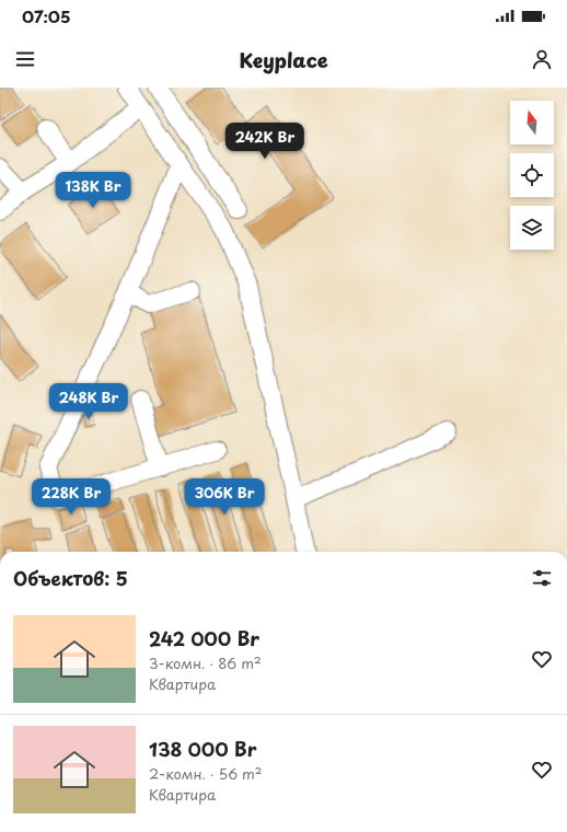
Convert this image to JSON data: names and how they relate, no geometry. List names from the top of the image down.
{
  "north": "top",
  "page": {
    "status": "07:05",
    "header": "Keyplace",
    "price": [
      "242K Br",
      "138K Br",
      "248K Br",
      "228K Br",
      "306K Br"
    ],
    "heading": "Объектов: 5",
    "list": [
      {
        "name": "242 000 Br",
        "note": "3-комн. · 86 m² · Квартира"
      },
      {
        "name": "138 000 Br",
        "note": "2-комн. · 56 m² · Квартира"
      }
    ]
  }
}
